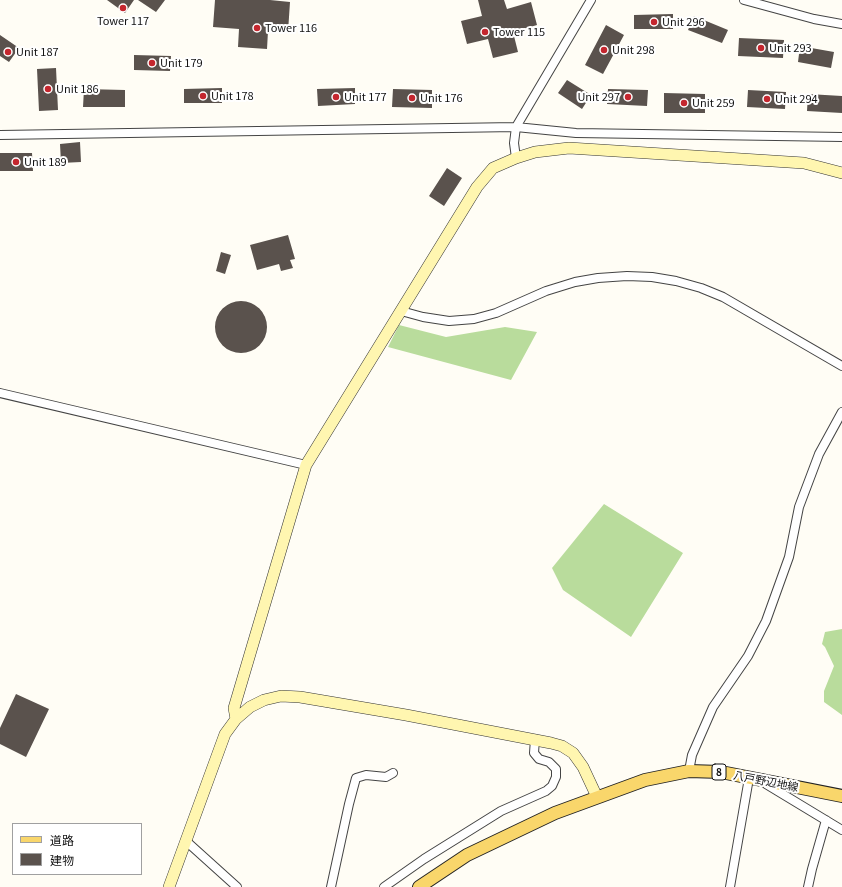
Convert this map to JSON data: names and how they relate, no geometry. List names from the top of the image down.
{
  "streets": {
    "main road": ["8", "八戸野辺地線"]
  },
  "crossings": [
    ["8", "八戸野辺地線"]
  ],
  "places": [
    "Tower 117",
    "Unit 296",
    "Tower 116",
    "Tower 115",
    "Unit 293",
    "Unit 298",
    "Unit 187",
    "Unit 179",
    "Unit 186",
    "Unit 178",
    "Unit 177",
    "Unit 297",
    "Unit 176",
    "Unit 294",
    "Unit 259",
    "Unit 189"
  ],
  "legend": ["道路", "建物"]
}
